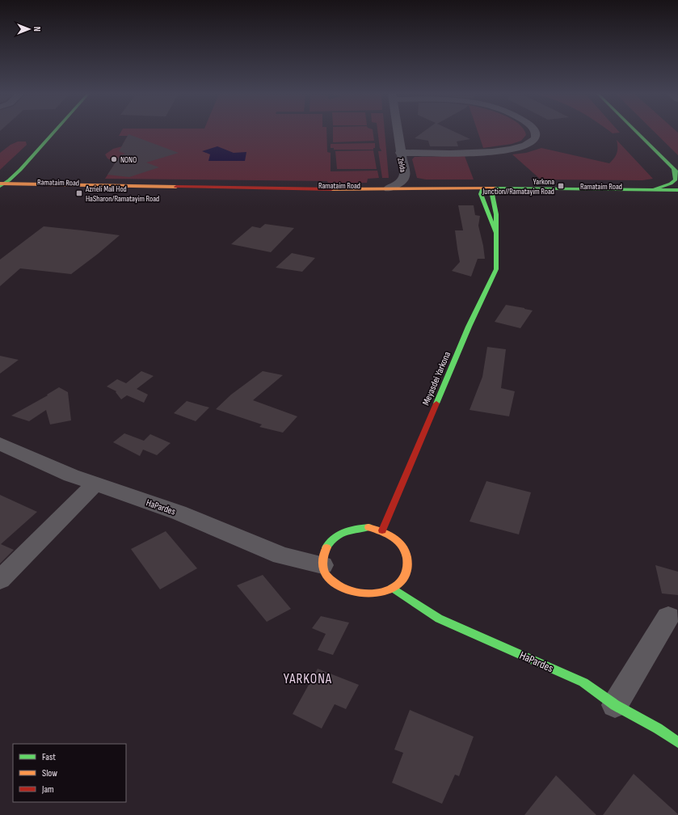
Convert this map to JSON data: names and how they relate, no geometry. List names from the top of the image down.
{
  "streets": {
    "street": [
      "Zelda",
      "Ramataim Road",
      "Meyasdei Yarkona",
      "HaPardes"
    ]
  },
  "crossings": [
    ["Zelda", "Ramataim Road"],
    ["Ramataim Road", "Meyasdei Yarkona"],
    ["Meyasdei Yarkona", "HaPardes"]
  ],
  "districts": ["YARKONA"],
  "places": {
    "other": ["NONO"],
    "transit": ["Yarkona Junction//Ramatayim Road", "Azrieli Mall Hod HaSharon/Ramatayim Road"]
  },
  "legend": ["Fast", "Slow", "Jam"],
  "north": "right"
}
